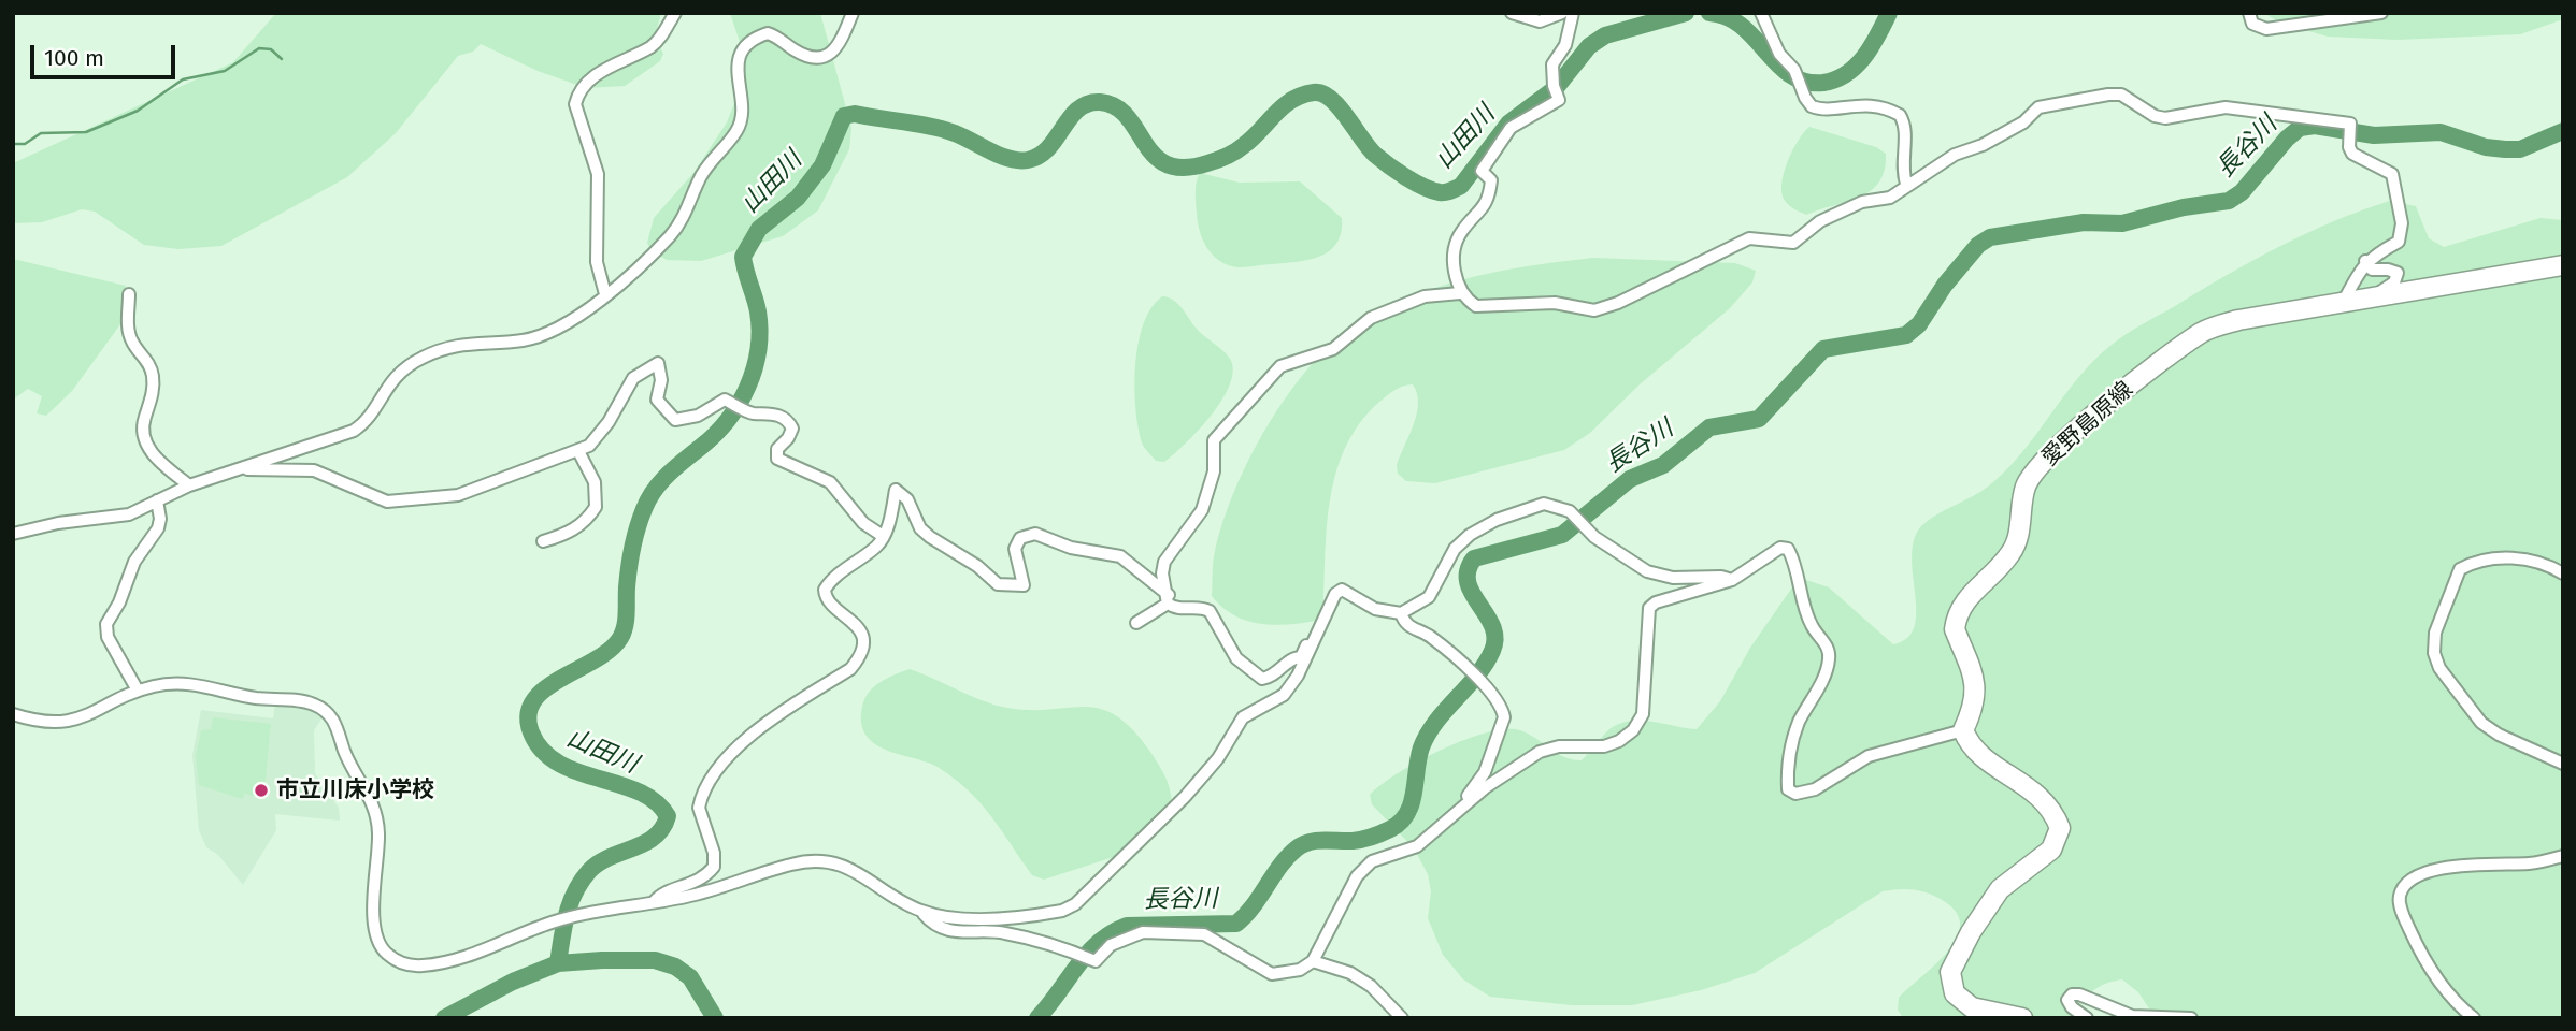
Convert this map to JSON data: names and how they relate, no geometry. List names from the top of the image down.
{
  "streets": {
    "main road": ["愛野島原線"]
  },
  "water": ["山田川", "長谷川"],
  "places": ["市立川床小学校"],
  "scale_bar": "100 m"
}
